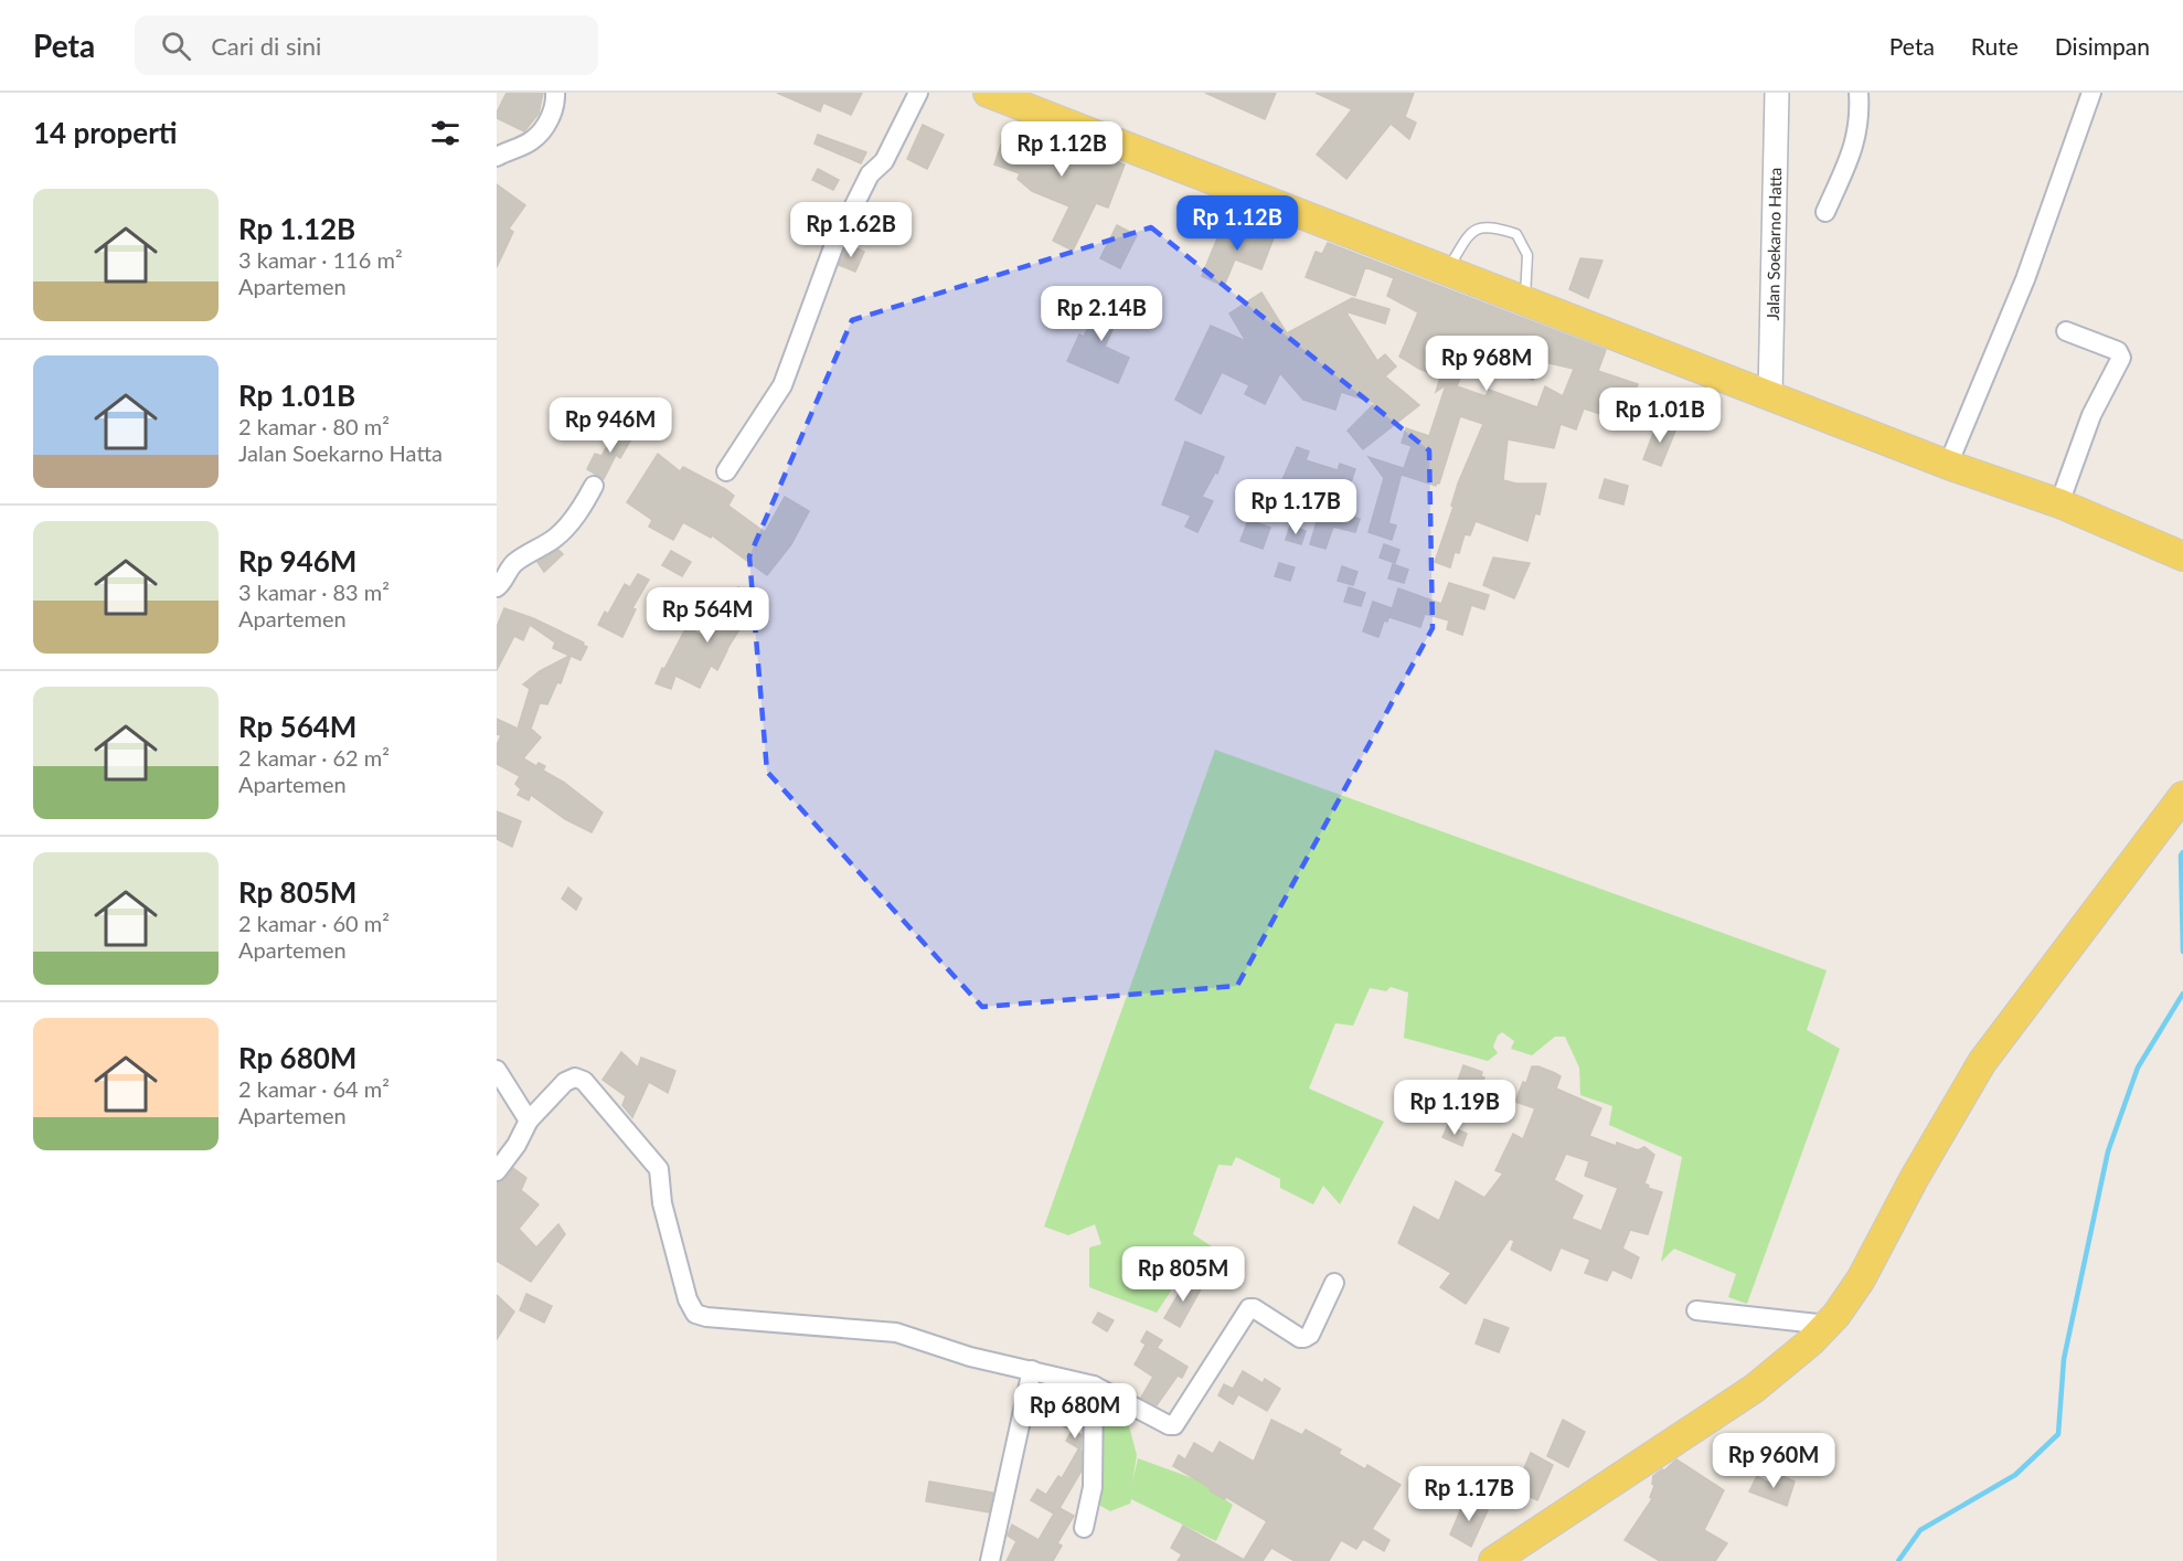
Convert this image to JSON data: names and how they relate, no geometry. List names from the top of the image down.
{
  "streets": {
    "street": ["Jalan Soekarno Hatta"]
  },
  "page": {
    "header": "Peta",
    "search": "Cari di sini",
    "nav": ["Peta", "Rute", "Disimpan"],
    "heading": "14 properti",
    "price": [
      "Rp 1.12B",
      "Rp 1.12B",
      "Rp 1.62B",
      "Rp 2.14B",
      "Rp 968M",
      "Rp 1.01B",
      "Rp 946M",
      "Rp 1.17B",
      "Rp 564M",
      "Rp 1.19B",
      "Rp 805M",
      "Rp 680M",
      "Rp 960M",
      "Rp 1.17B"
    ],
    "list": [
      {
        "name": "Rp 1.12B",
        "note": "3 kamar · 116 m² · Apartemen"
      },
      {
        "name": "Rp 1.01B",
        "note": "2 kamar · 80 m² · Jalan Soekarno Hatta"
      },
      {
        "name": "Rp 946M",
        "note": "3 kamar · 83 m² · Apartemen"
      },
      {
        "name": "Rp 564M",
        "note": "2 kamar · 62 m² · Apartemen"
      },
      {
        "name": "Rp 805M",
        "note": "2 kamar · 60 m² · Apartemen"
      },
      {
        "name": "Rp 680M",
        "note": "2 kamar · 64 m² · Apartemen"
      }
    ]
  }
}
